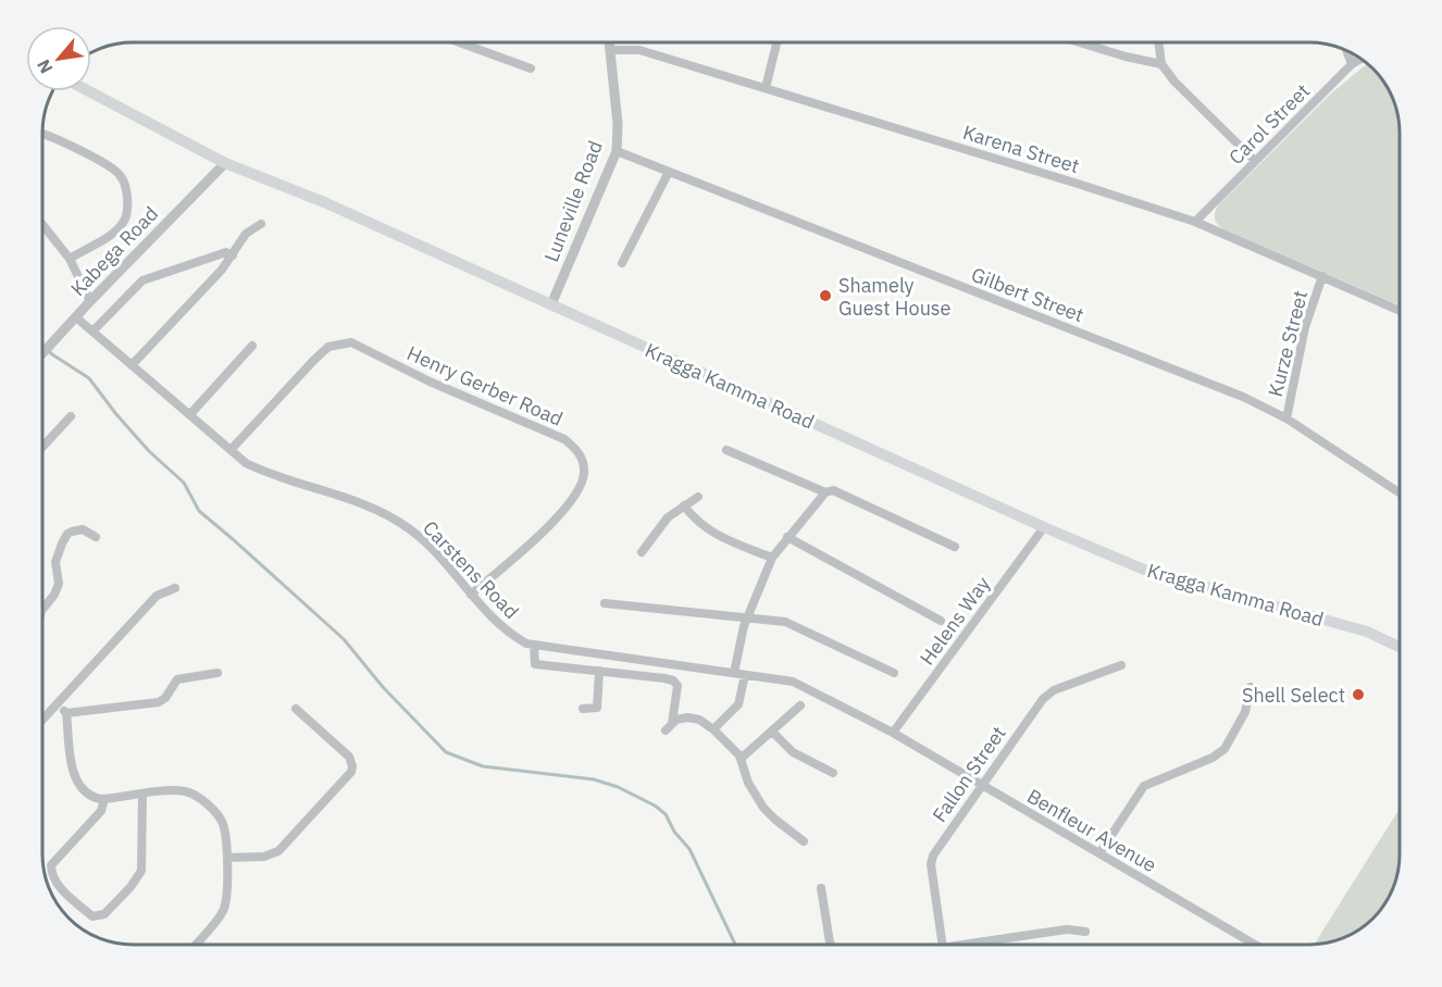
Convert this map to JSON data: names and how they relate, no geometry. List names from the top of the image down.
{
  "streets": {
    "main road": ["Kragga Kamma Road"],
    "street": [
      "Carol Street",
      "Karena Street",
      "Luneville Road",
      "Kabega Road",
      "Gilbert Street",
      "Kurze Street",
      "Henry Gerber Road",
      "Carstens Road",
      "Helens Way",
      "Fallon Street",
      "Benfleur Avenue"
    ]
  },
  "crossings": [
    ["Carol Street", "Karena Street"],
    ["Karena Street", "Luneville Road"],
    ["Karena Street", "Kurze Street"],
    ["Luneville Road", "Gilbert Street"],
    ["Luneville Road", "Kragga Kamma Road"],
    ["Kabega Road", "Kragga Kamma Road"],
    ["Kabega Road", "Carstens Road"],
    ["Gilbert Street", "Kurze Street"],
    ["Henry Gerber Road", "Carstens Road"],
    ["Kragga Kamma Road", "Helens Way"],
    ["Carstens Road", "Helens Way"],
    ["Carstens Road", "Benfleur Avenue"],
    ["Helens Way", "Benfleur Avenue"],
    ["Fallon Street", "Benfleur Avenue"]
  ],
  "places": ["Shamely Guest House", "Shell Select"],
  "north": "bottom left"
}
